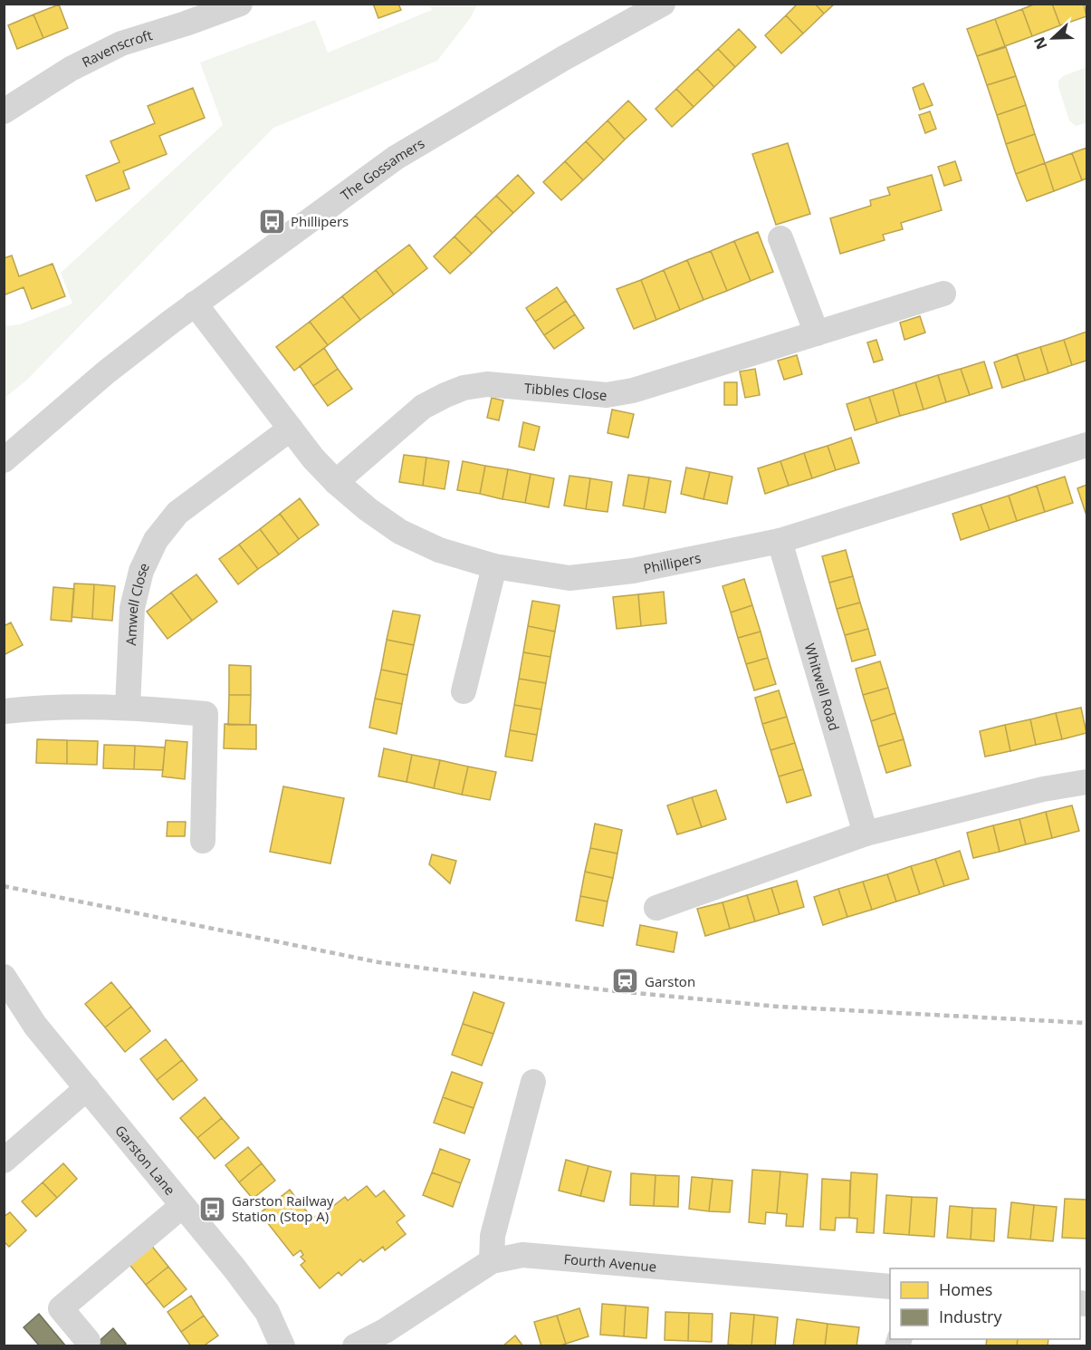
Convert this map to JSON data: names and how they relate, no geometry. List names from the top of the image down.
{
  "streets": {
    "street": [
      "Ravenscroft",
      "The Gossamers",
      "Tibbles Close",
      "Phillipers",
      "Amwell Close",
      "Whitwell Road",
      "Garston Lane",
      "Fourth Avenue"
    ]
  },
  "crossings": [
    ["The Gossamers", "Phillipers"],
    ["Tibbles Close", "Phillipers"],
    ["Phillipers", "Amwell Close"],
    ["Phillipers", "Whitwell Road"]
  ],
  "places": {
    "bus stop": ["Phillipers", "Garston Railway Station (Stop A)"],
    "station": ["Garston"]
  },
  "legend": ["Homes", "Industry"],
  "north": "left"
}
